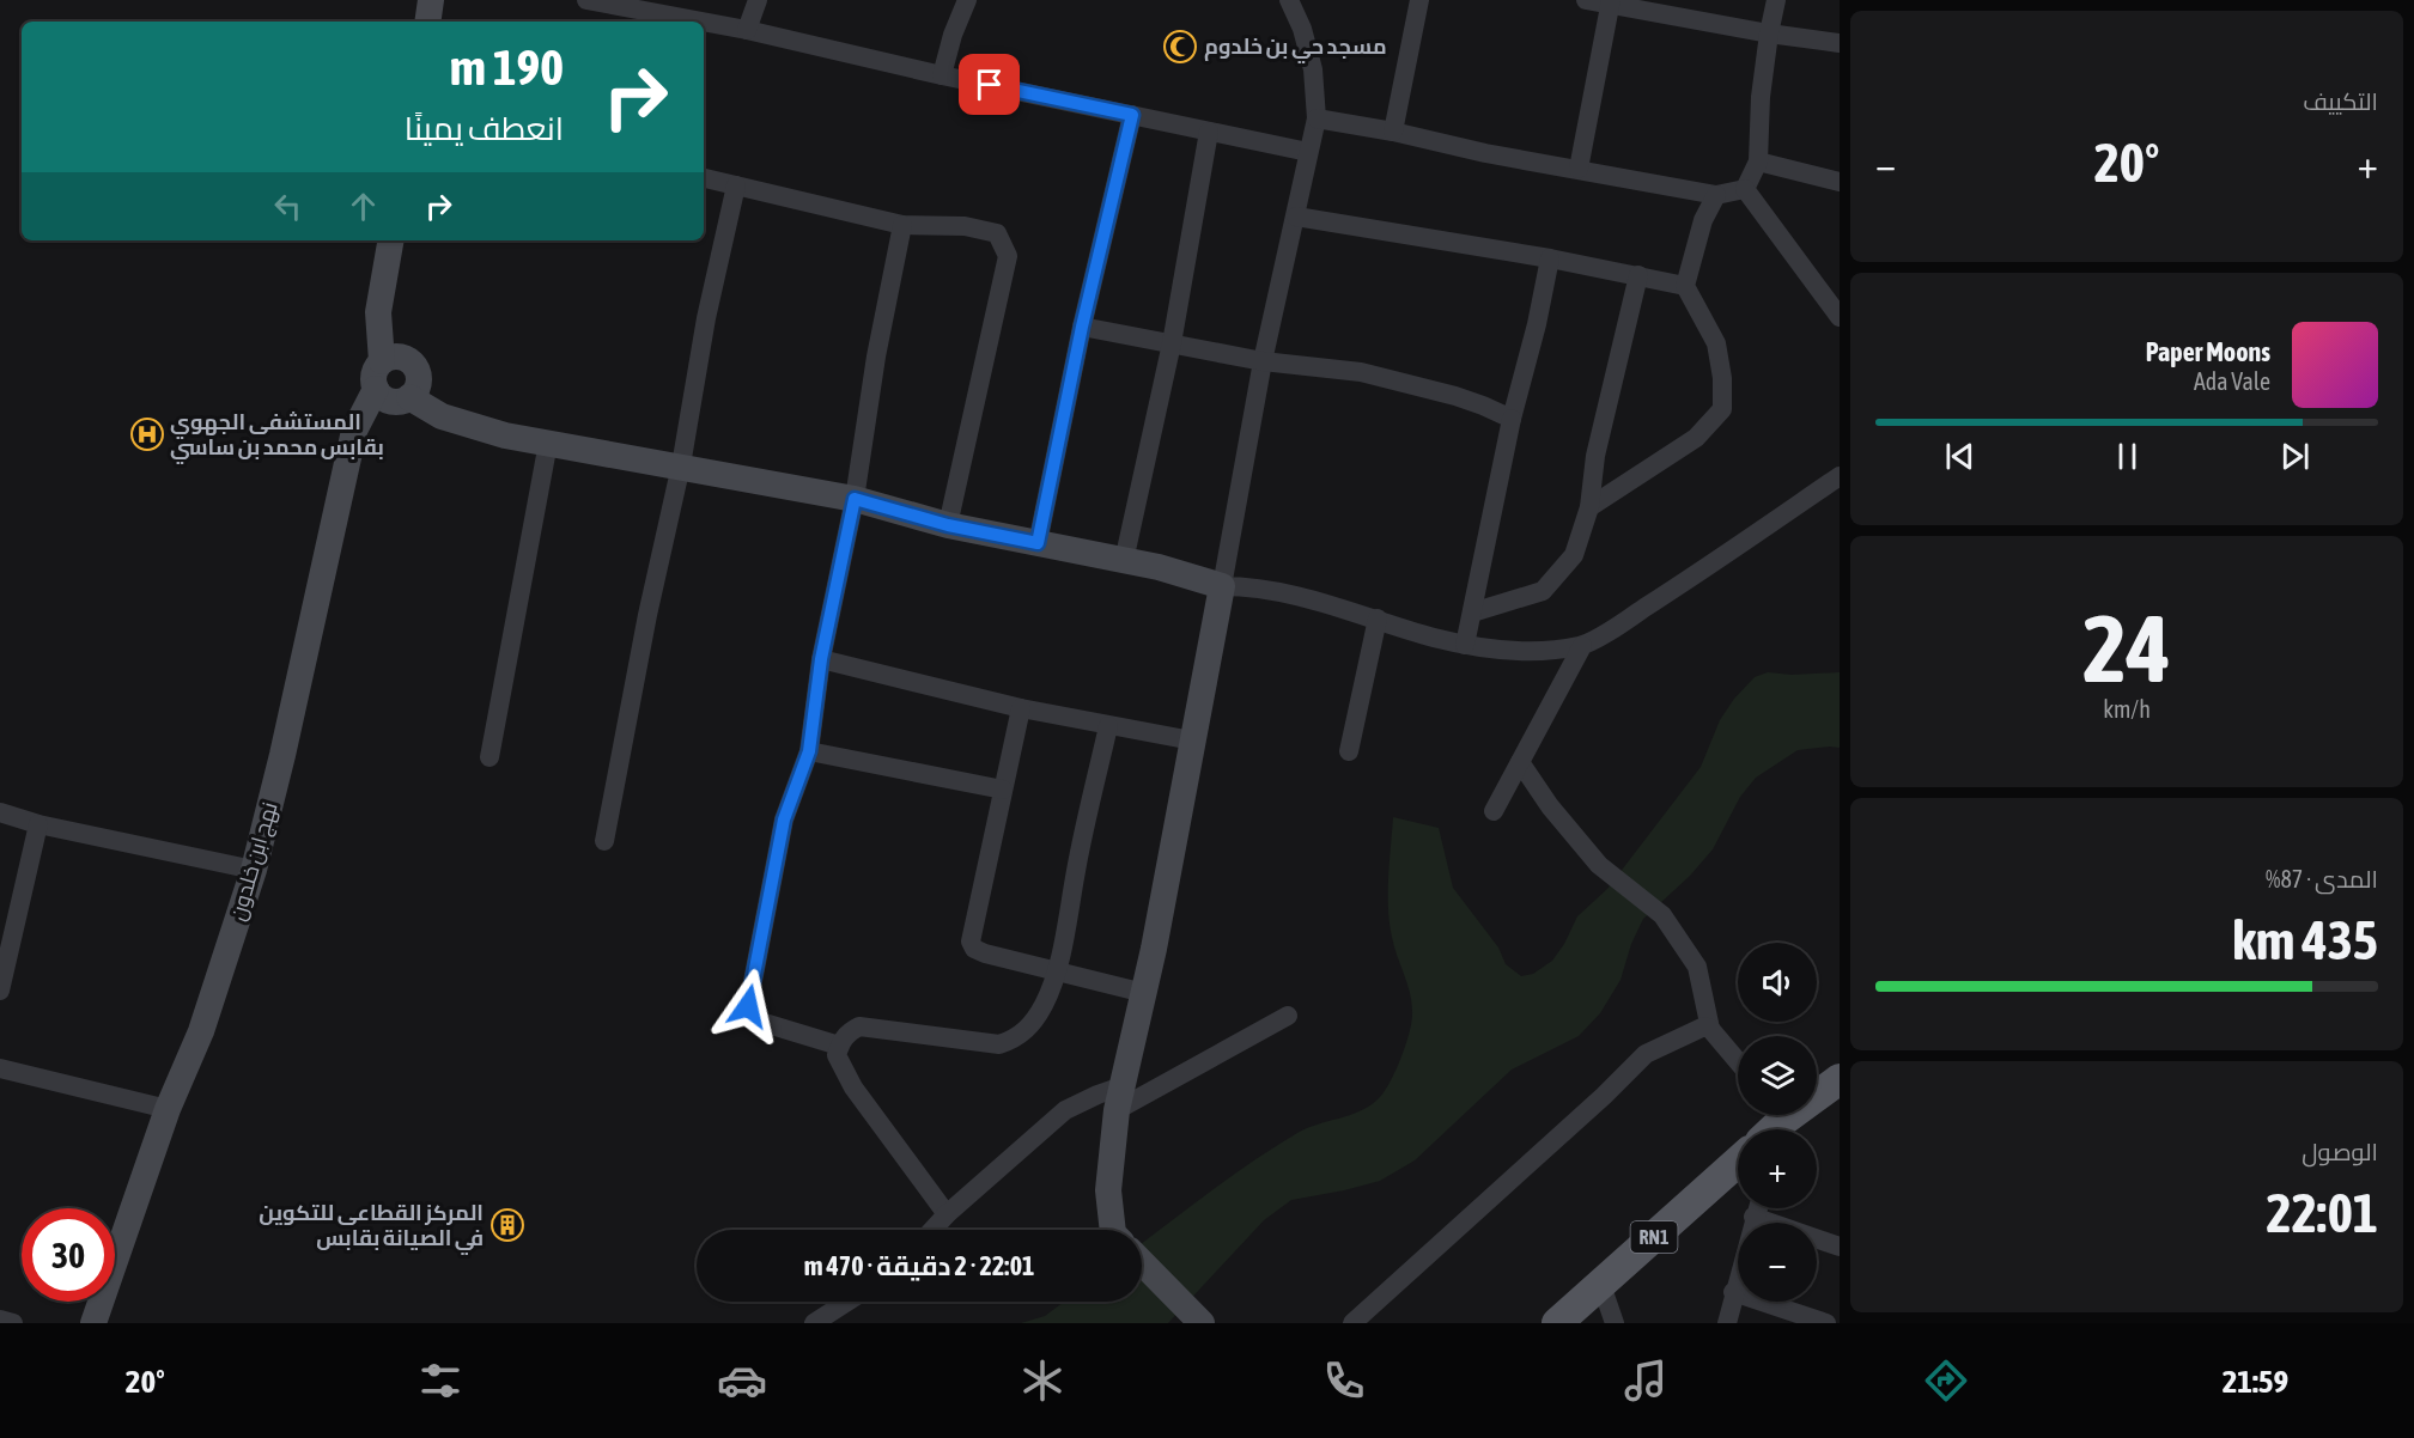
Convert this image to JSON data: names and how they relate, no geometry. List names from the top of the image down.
{
  "streets": {
    "main road": ["RN1"],
    "street": ["نهج ابن خلدون"]
  },
  "places": {
    "mosque": ["مسجد حي بن خلدوم"],
    "hospital": ["المستشفى الجهوي بقابس محمد بن ساسي"],
    "building": ["المركز القطاعى للتكوين في الصيانة بقابس"]
  },
  "page": {
    "tile": [
      "التكييف",
      ["24", "km/h"],
      ["المدى · 87%", "435 km"],
      ["الوصول", "22:01"]
    ],
    "turn": ["190 m", "انعطف يمينًا"],
    "heat": ["−", "20°", "+"],
    "song": ["Paper Moons", "Ada Vale"],
    "map_buttons": ["+", "−"],
    "limit": "30",
    "trip": "22:01 · 2 دقيقة · 470 m",
    "tabs": ["21:59", "20°"]
  }
}
